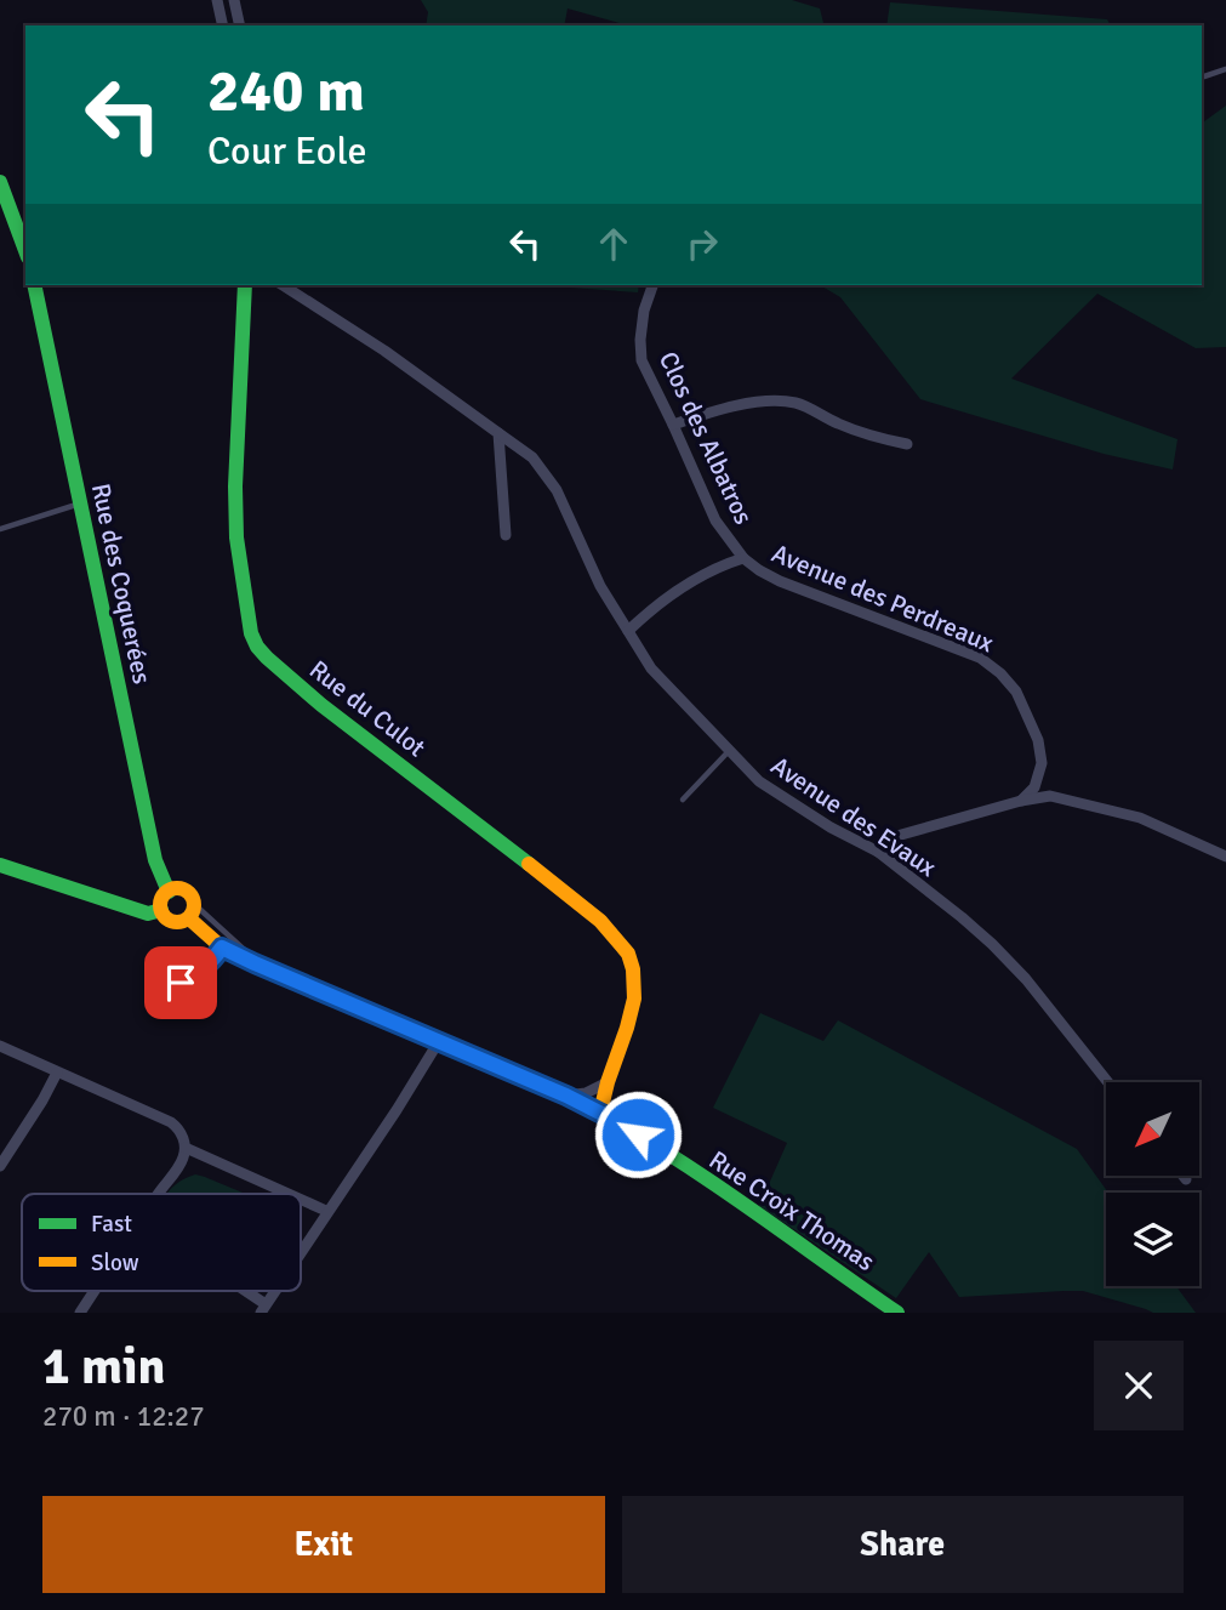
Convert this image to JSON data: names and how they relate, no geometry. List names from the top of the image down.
{
  "streets": {
    "street": [
      "Clos des Albatros",
      "Rue des Coquerées",
      "Avenue des Perdreaux",
      "Rue du Culot",
      "Avenue des Evaux",
      "Rue Croix Thomas"
    ]
  },
  "crossings": [
    ["Clos des Albatros", "Avenue des Perdreaux"],
    ["Avenue des Perdreaux", "Avenue des Evaux"]
  ],
  "legend": ["Fast", "Slow"],
  "north": "bottom left",
  "page": {
    "turn": ["240 m", "Cour Eole"],
    "heading": ["1 min", "270 m · 12:27"],
    "buttons": ["Exit", "Share"]
  }
}
